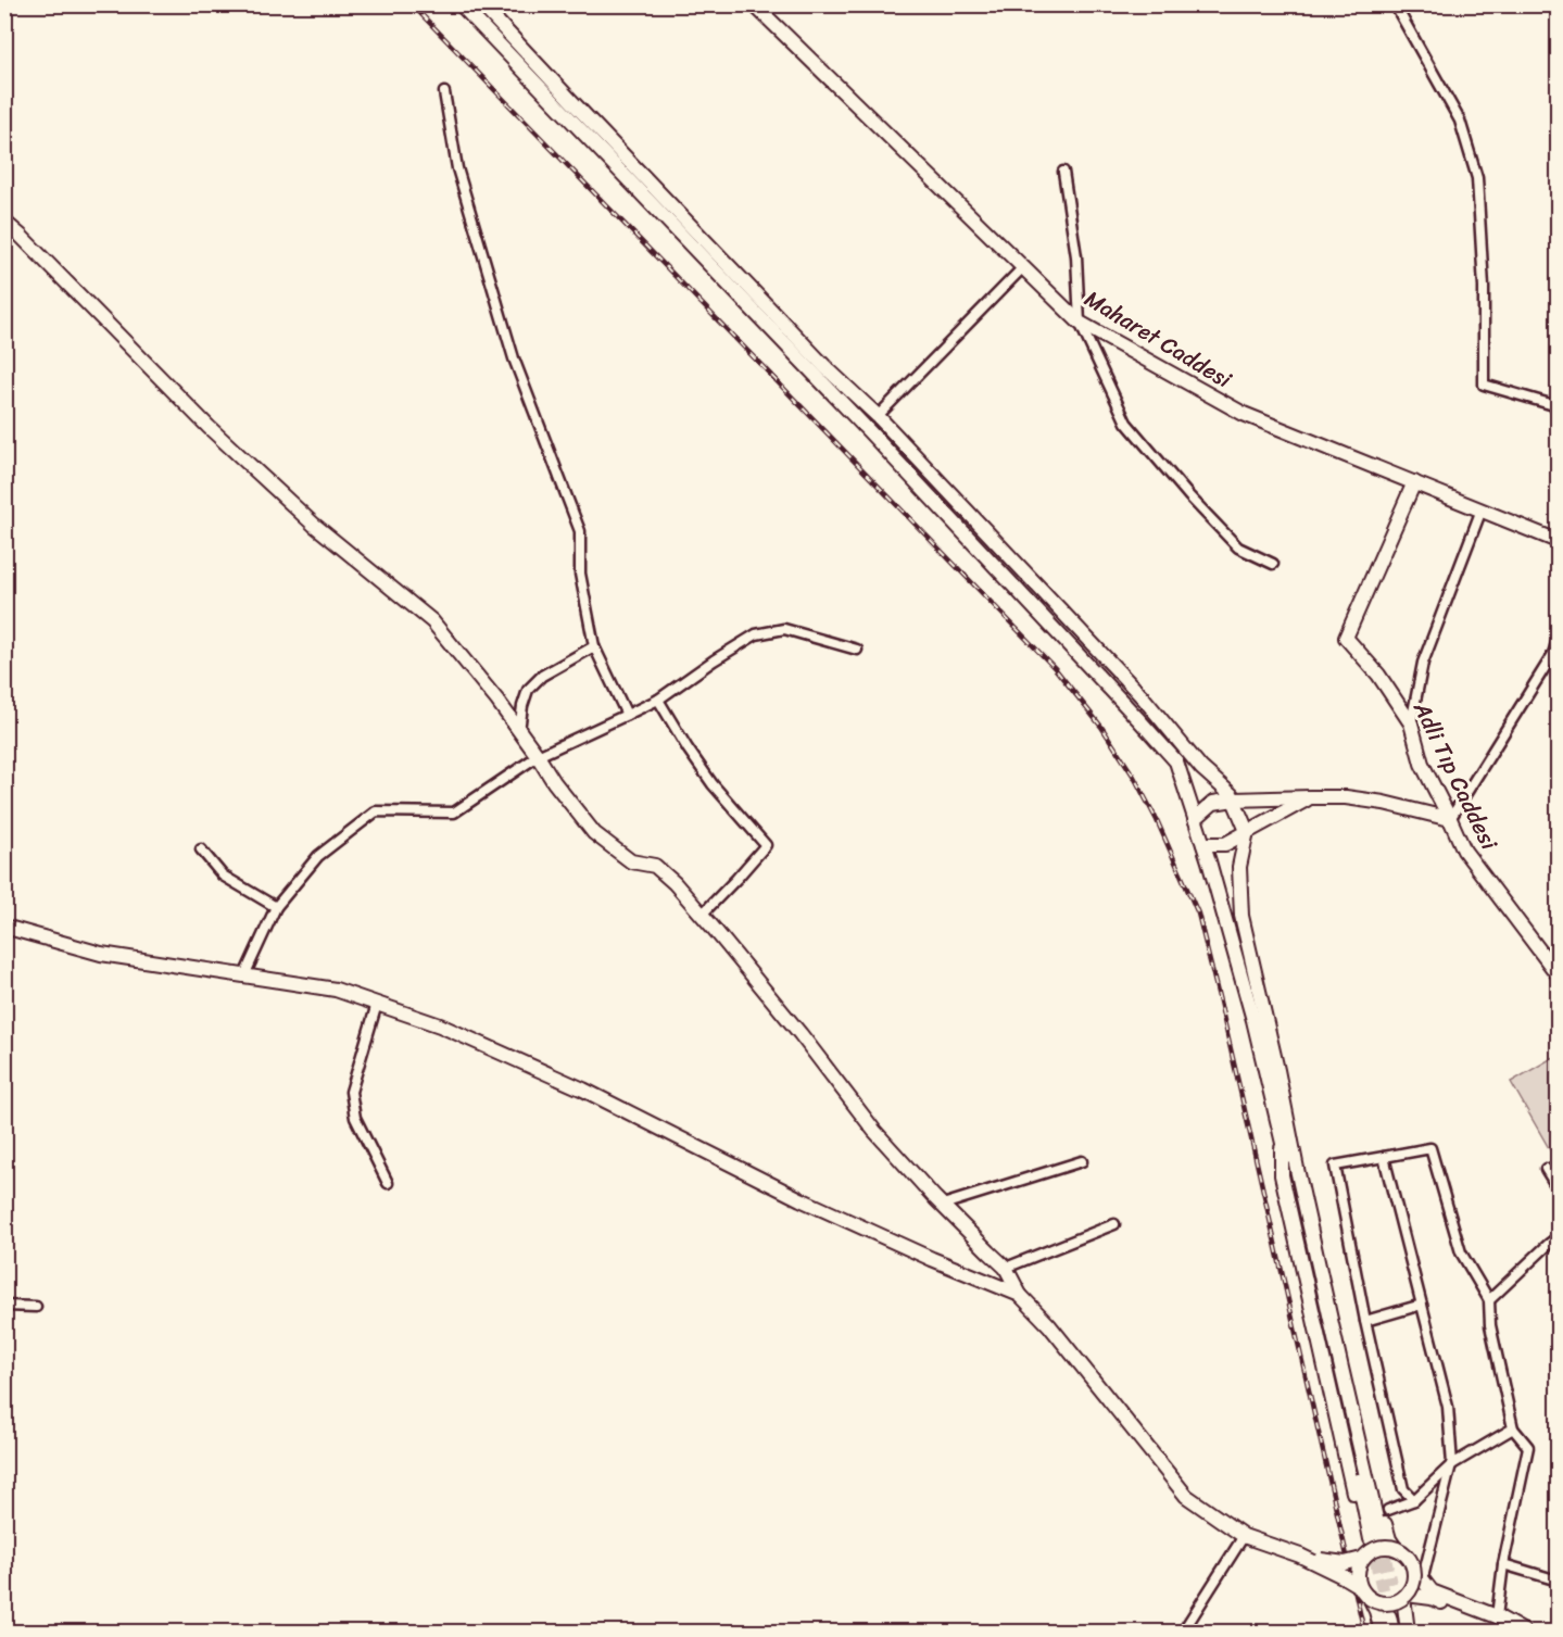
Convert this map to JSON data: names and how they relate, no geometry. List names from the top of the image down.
{
  "streets": {
    "street": ["Maharet Caddesi", "Adli Tıp Caddesi"]
  },
  "crossings": [
    ["Maharet Caddesi", "Adli Tıp Caddesi"]
  ]
}
